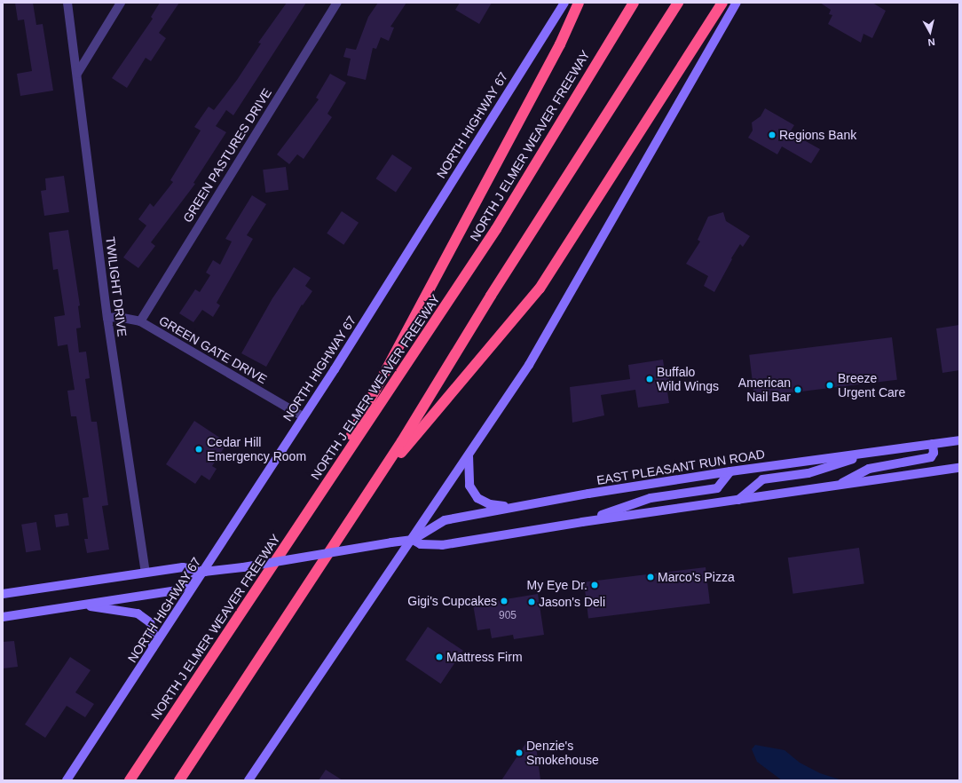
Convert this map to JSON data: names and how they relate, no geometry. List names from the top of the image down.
{
  "streets": {
    "highway": ["NORTH J ELMER WEAVER FREEWAY"],
    "main road": ["NORTH HIGHWAY 67", "EAST PLEASANT RUN ROAD"],
    "street": ["GREEN PASTURES DRIVE", "TWILIGHT DRIVE", "GREEN GATE DRIVE"]
  },
  "crossings": [
    ["NORTH HIGHWAY 67", "GREEN GATE DRIVE"],
    ["NORTH HIGHWAY 67", "EAST PLEASANT RUN ROAD"],
    ["GREEN PASTURES DRIVE", "GREEN GATE DRIVE"],
    ["TWILIGHT DRIVE", "GREEN GATE DRIVE"],
    ["TWILIGHT DRIVE", "EAST PLEASANT RUN ROAD"]
  ],
  "places": [
    "Regions Bank",
    "Buffalo Wild Wings",
    "Breeze Urgent Care",
    "American Nail Bar",
    "Cedar Hill Emergency Room",
    "Marco's Pizza",
    "My Eye Dr.",
    "Gigi's Cupcakes",
    "Jason's Deli",
    "Mattress Firm",
    "Denzie's Smokehouse"
  ],
  "house_numbers": ["905"],
  "north": "bottom"
}
